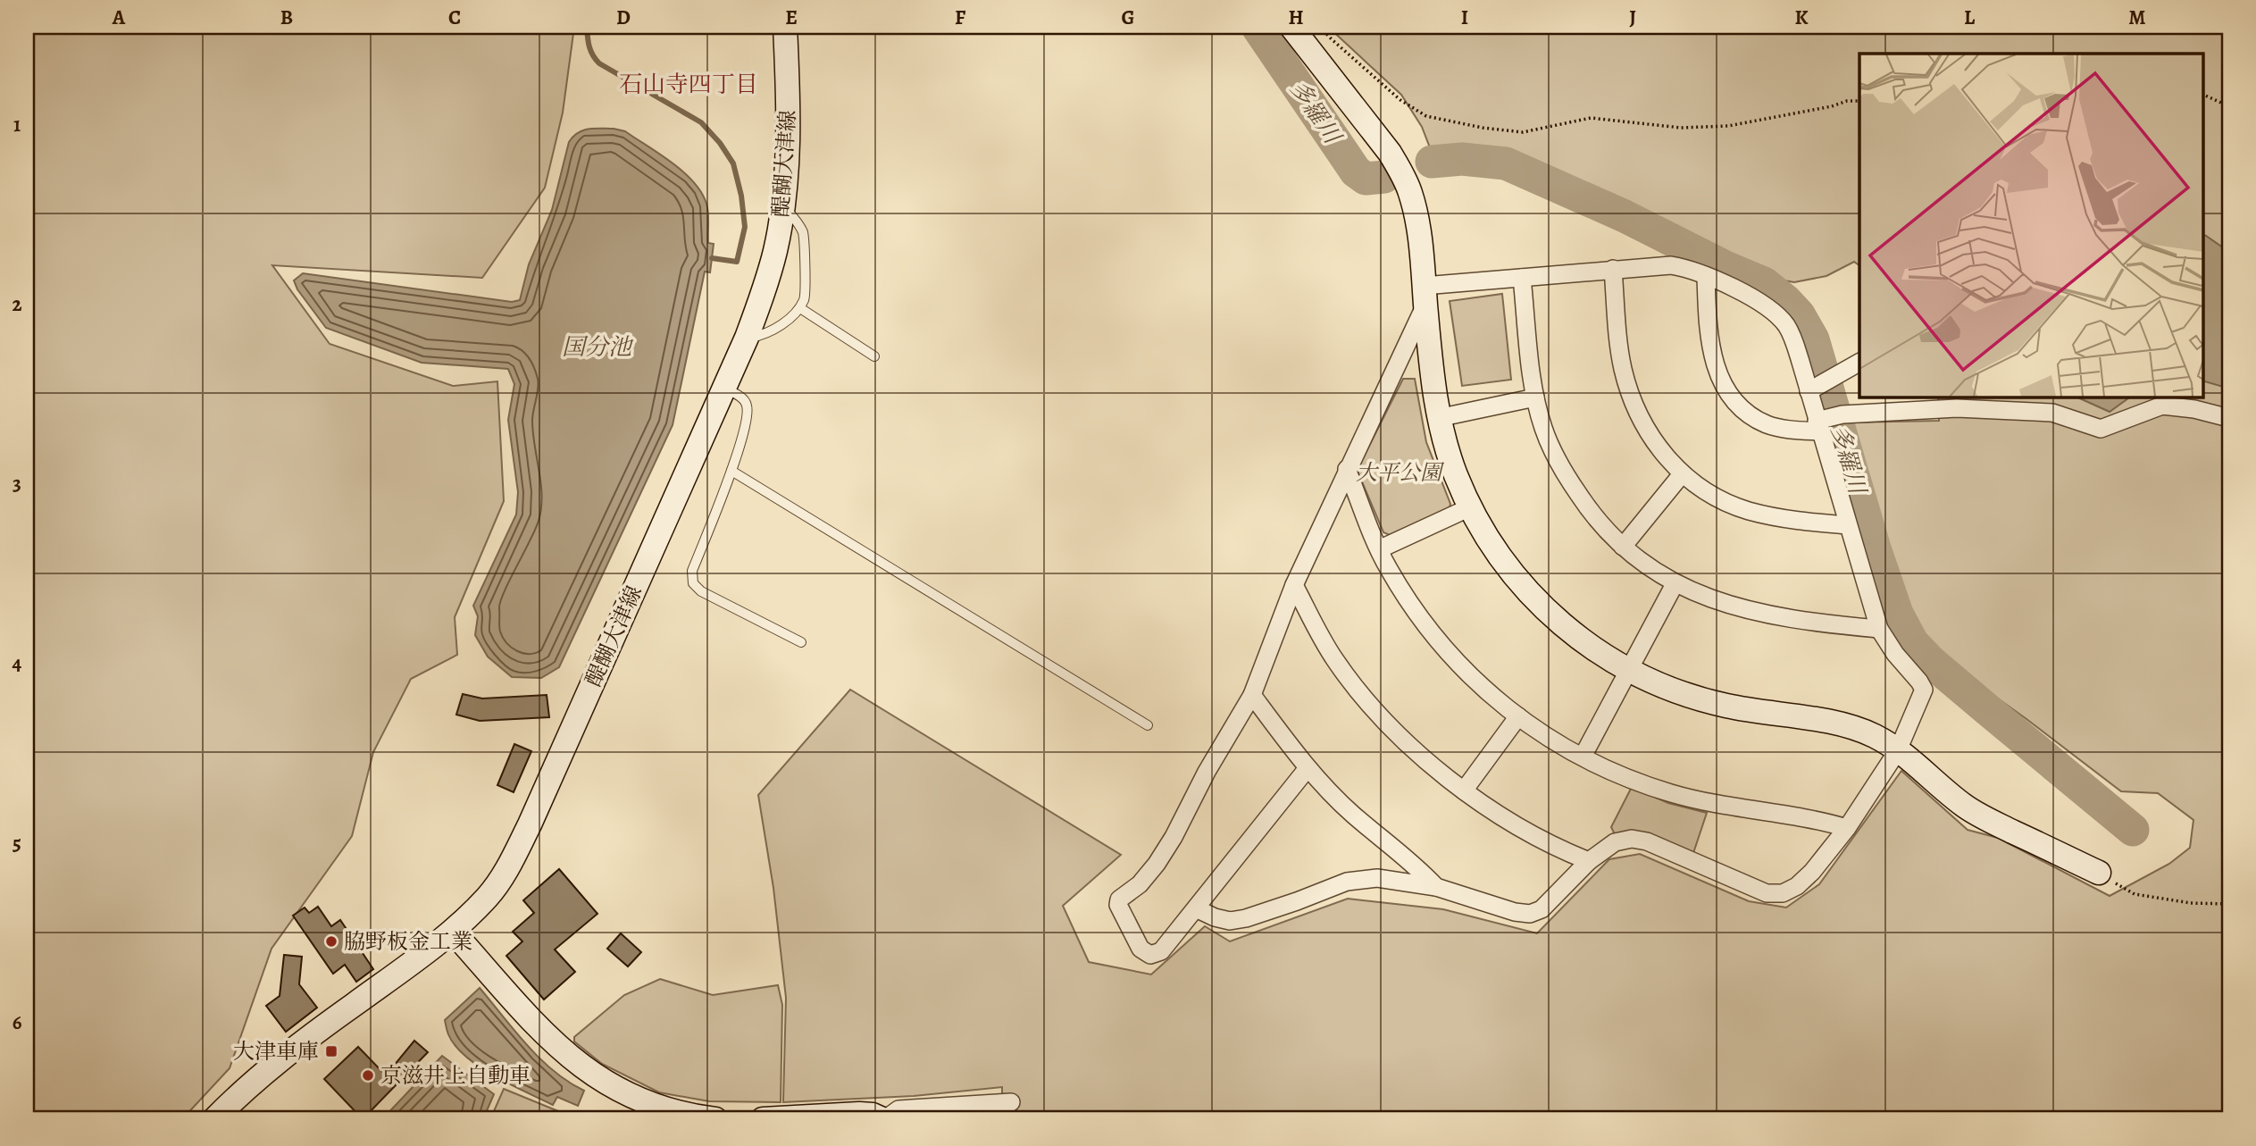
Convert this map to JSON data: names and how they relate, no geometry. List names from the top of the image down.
{
  "streets": {
    "street": ["醍醐大津線"]
  },
  "districts": ["石山寺四丁目"],
  "water": ["多羅川", "国分池"],
  "parks": ["大平公園"],
  "places": {
    "other": ["脇野板金工業", "京滋井上自動車"],
    "transit": ["大津車庫"]
  },
  "grid": {
    "columns": [
      "A",
      "B",
      "C",
      "D",
      "E",
      "F",
      "G",
      "H",
      "I",
      "J",
      "K",
      "L",
      "M"
    ],
    "rows": [
      "1",
      "2",
      "3",
      "4",
      "5",
      "6"
    ]
  }
}
